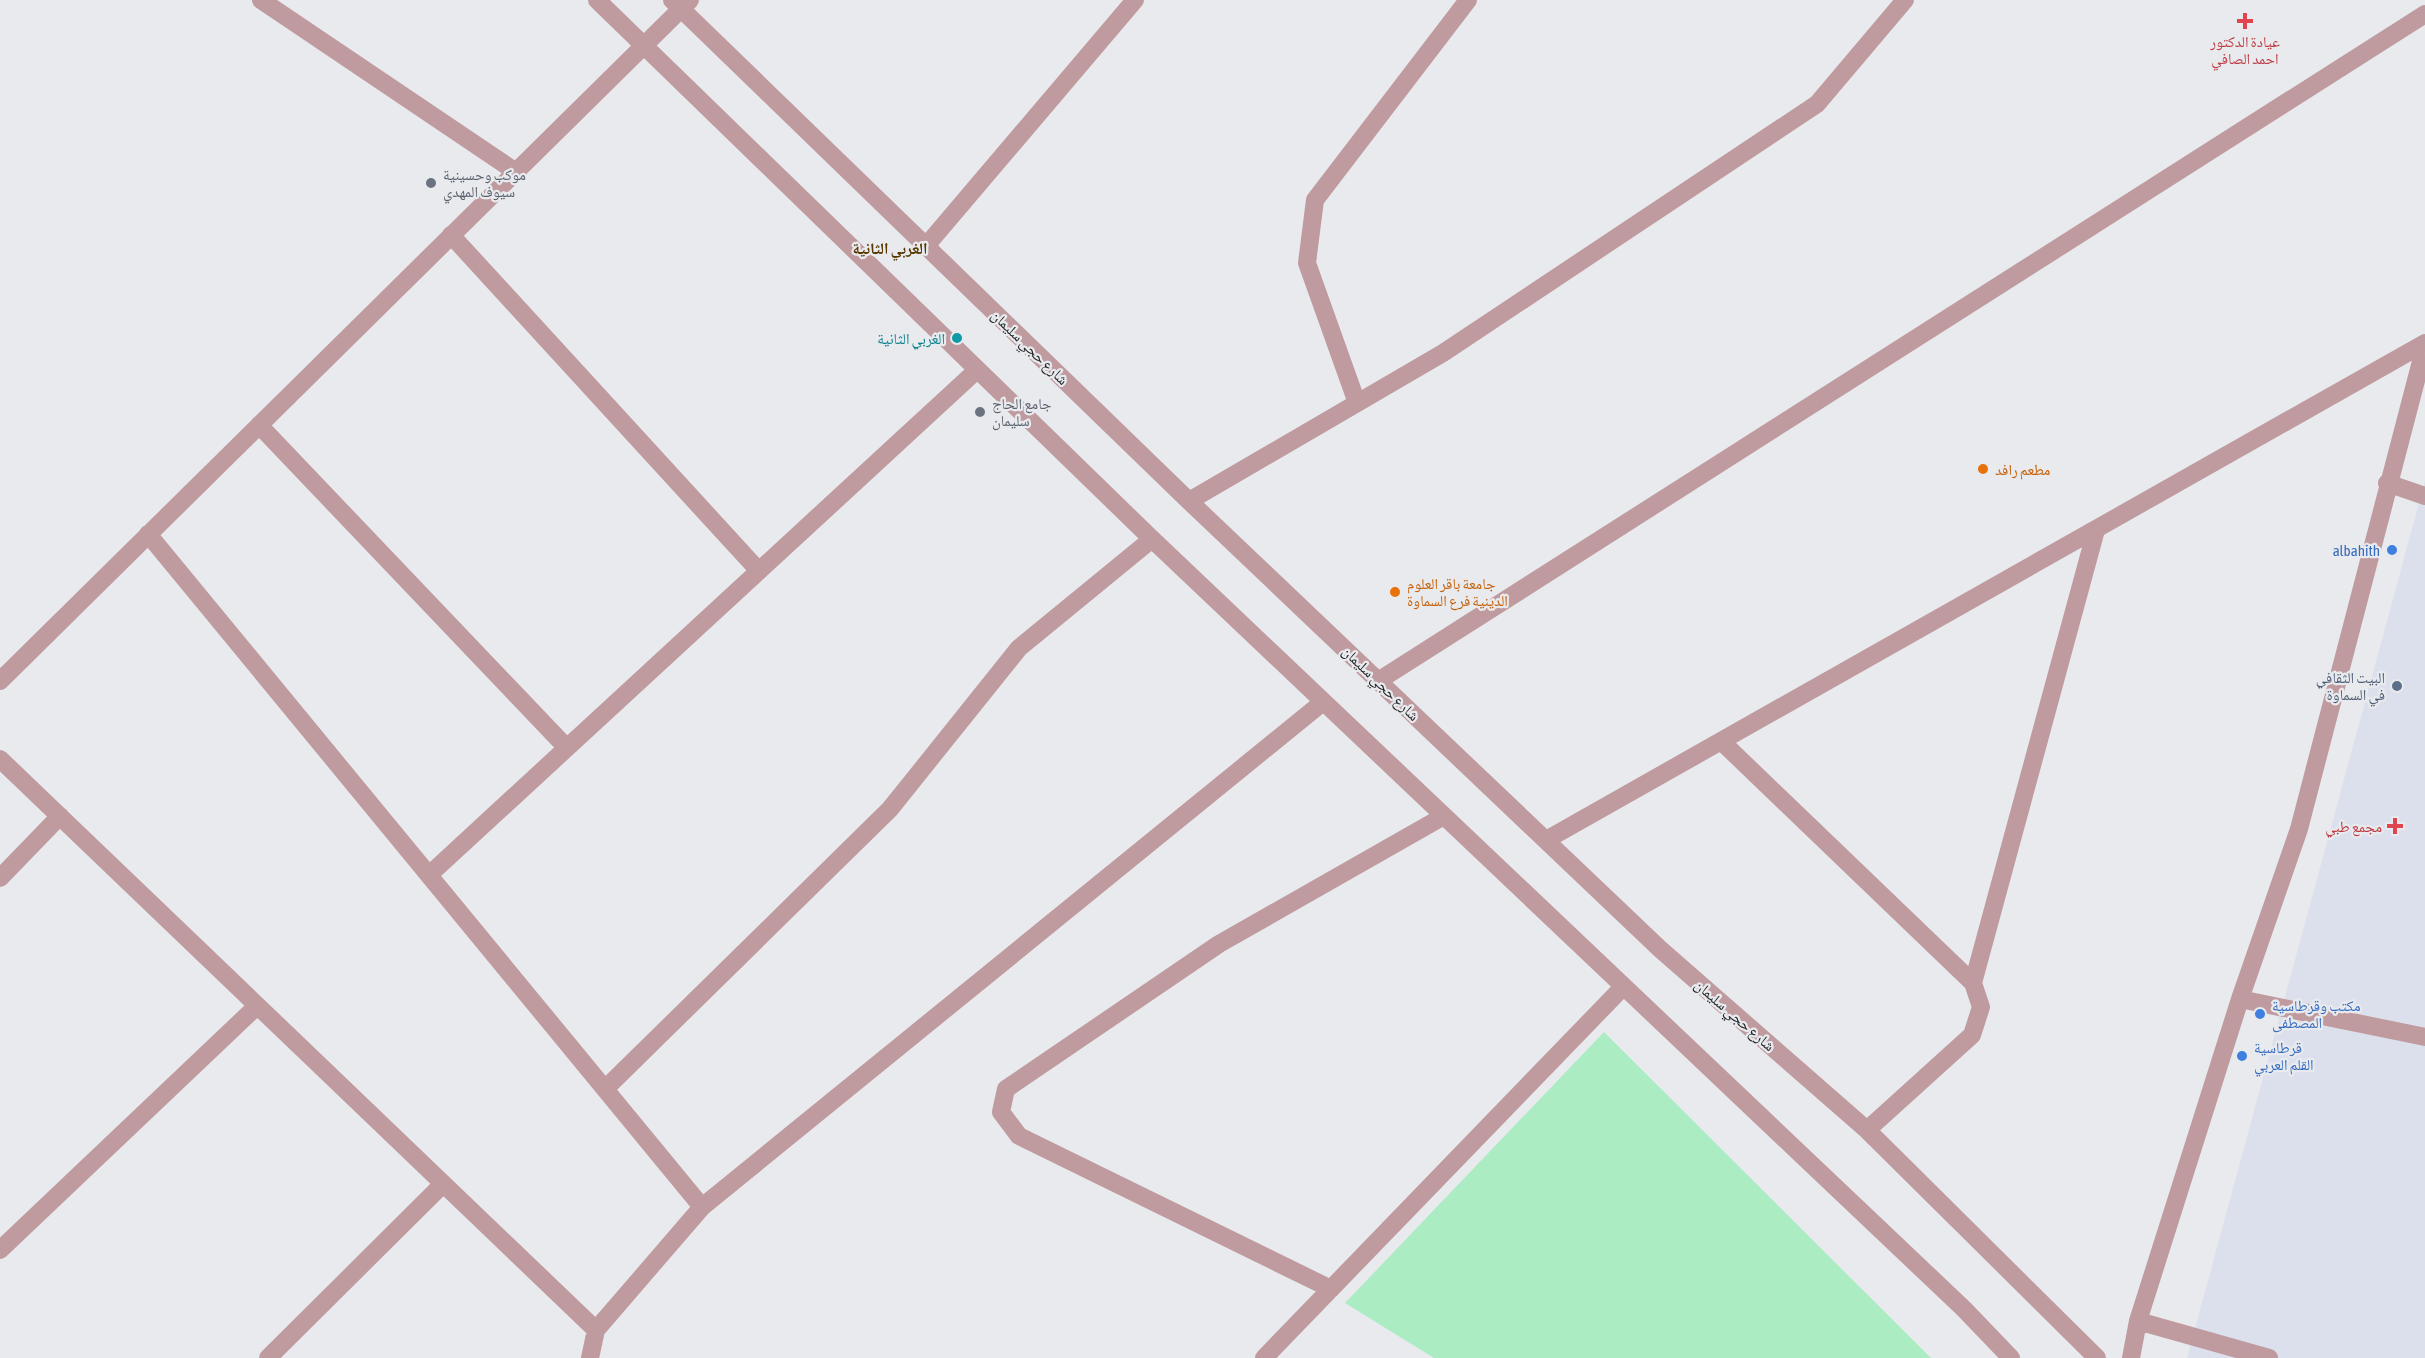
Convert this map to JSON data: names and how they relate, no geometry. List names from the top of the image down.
{
  "streets": {
    "street": ["شارع حجي سليمان"]
  },
  "districts": ["الغربي الثانية"],
  "places": {
    "health": ["عيادة الدكتور احمد الصافي", "مجمع طبي"],
    "other": [
      "موكب وحسينية سيوف المهدي",
      "الغربي الثانية",
      "جامع الحاج سليمان",
      "مطعم رافد",
      "albahith",
      "جامعة باقر العلوم الدينية فرع السماوة",
      "البيت الثقافي في السماوة",
      "مكتب وقرطاسية المصطفى",
      "قرطاسية القلم العربي"
    ]
  }
}
